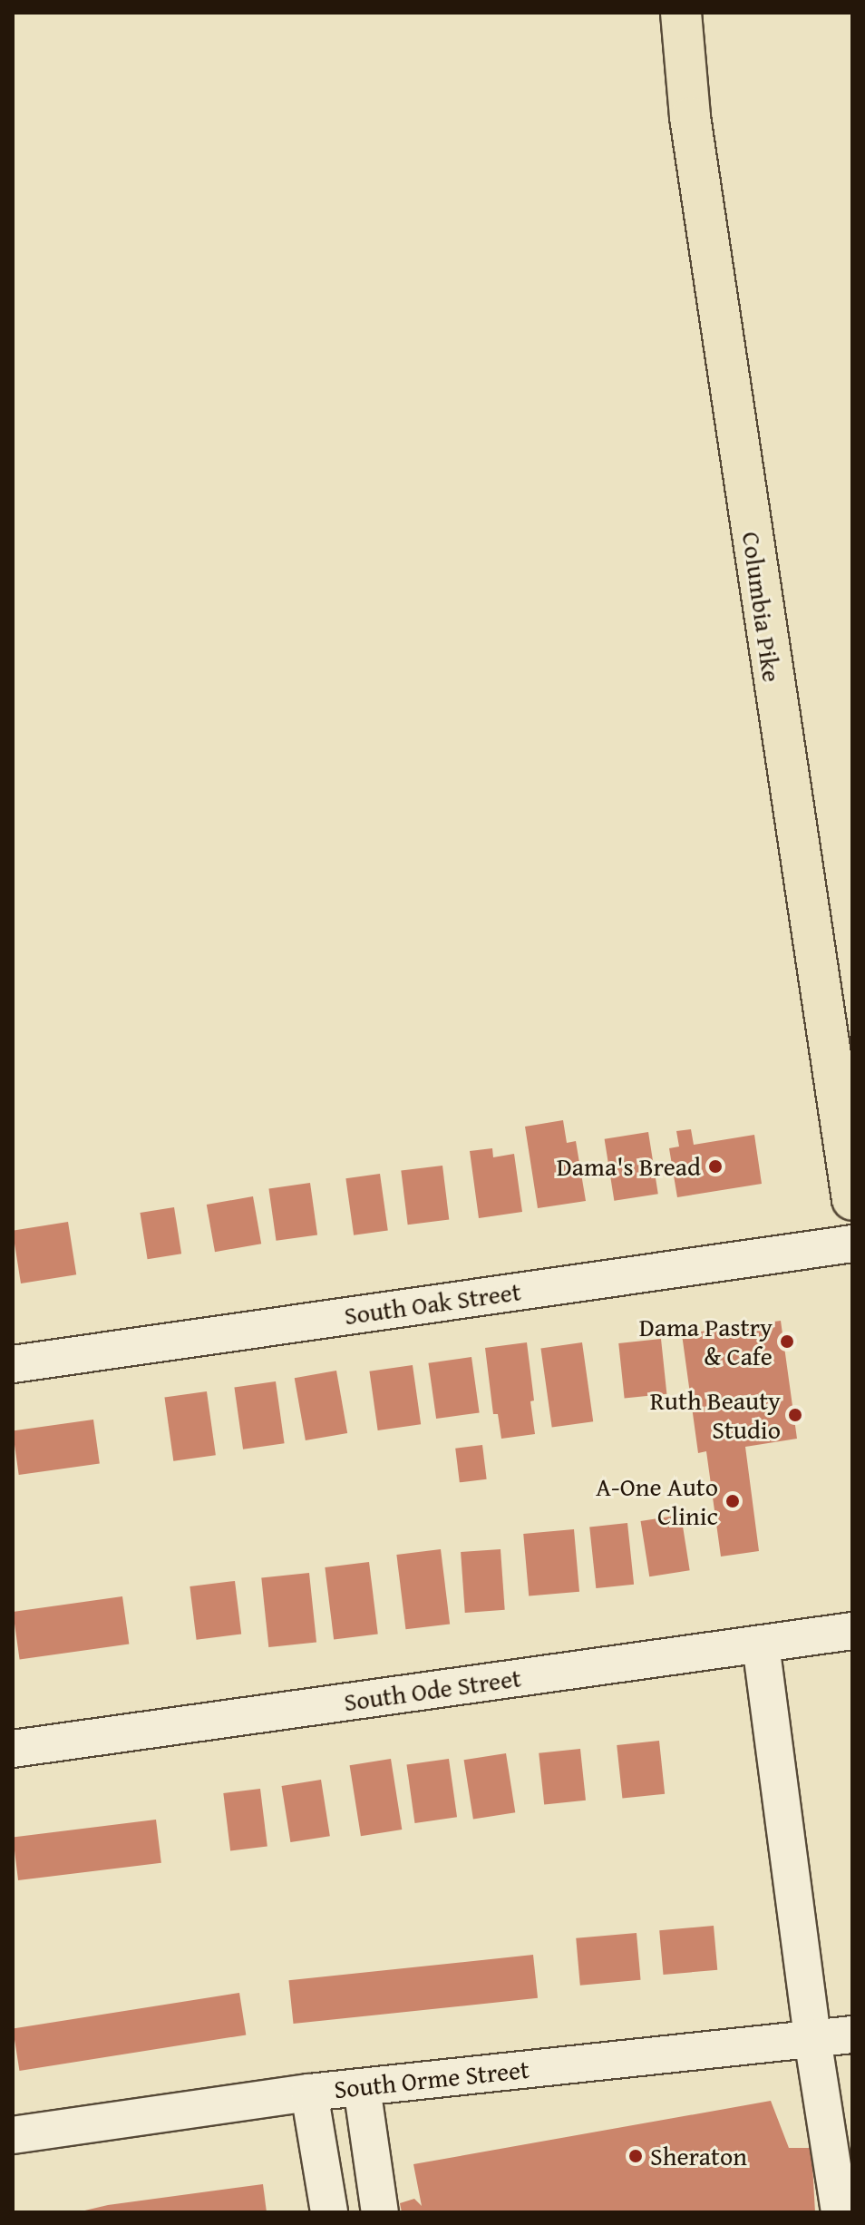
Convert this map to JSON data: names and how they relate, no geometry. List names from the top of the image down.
{
  "streets": {
    "main road": ["Columbia Pike"],
    "street": ["South Oak Street", "South Ode Street", "South Orme Street"]
  },
  "places": [
    "Dama's Bread",
    "Dama Pastry & Cafe",
    "Ruth Beauty Studio",
    "A-One Auto Clinic",
    "Sheraton"
  ]
}
